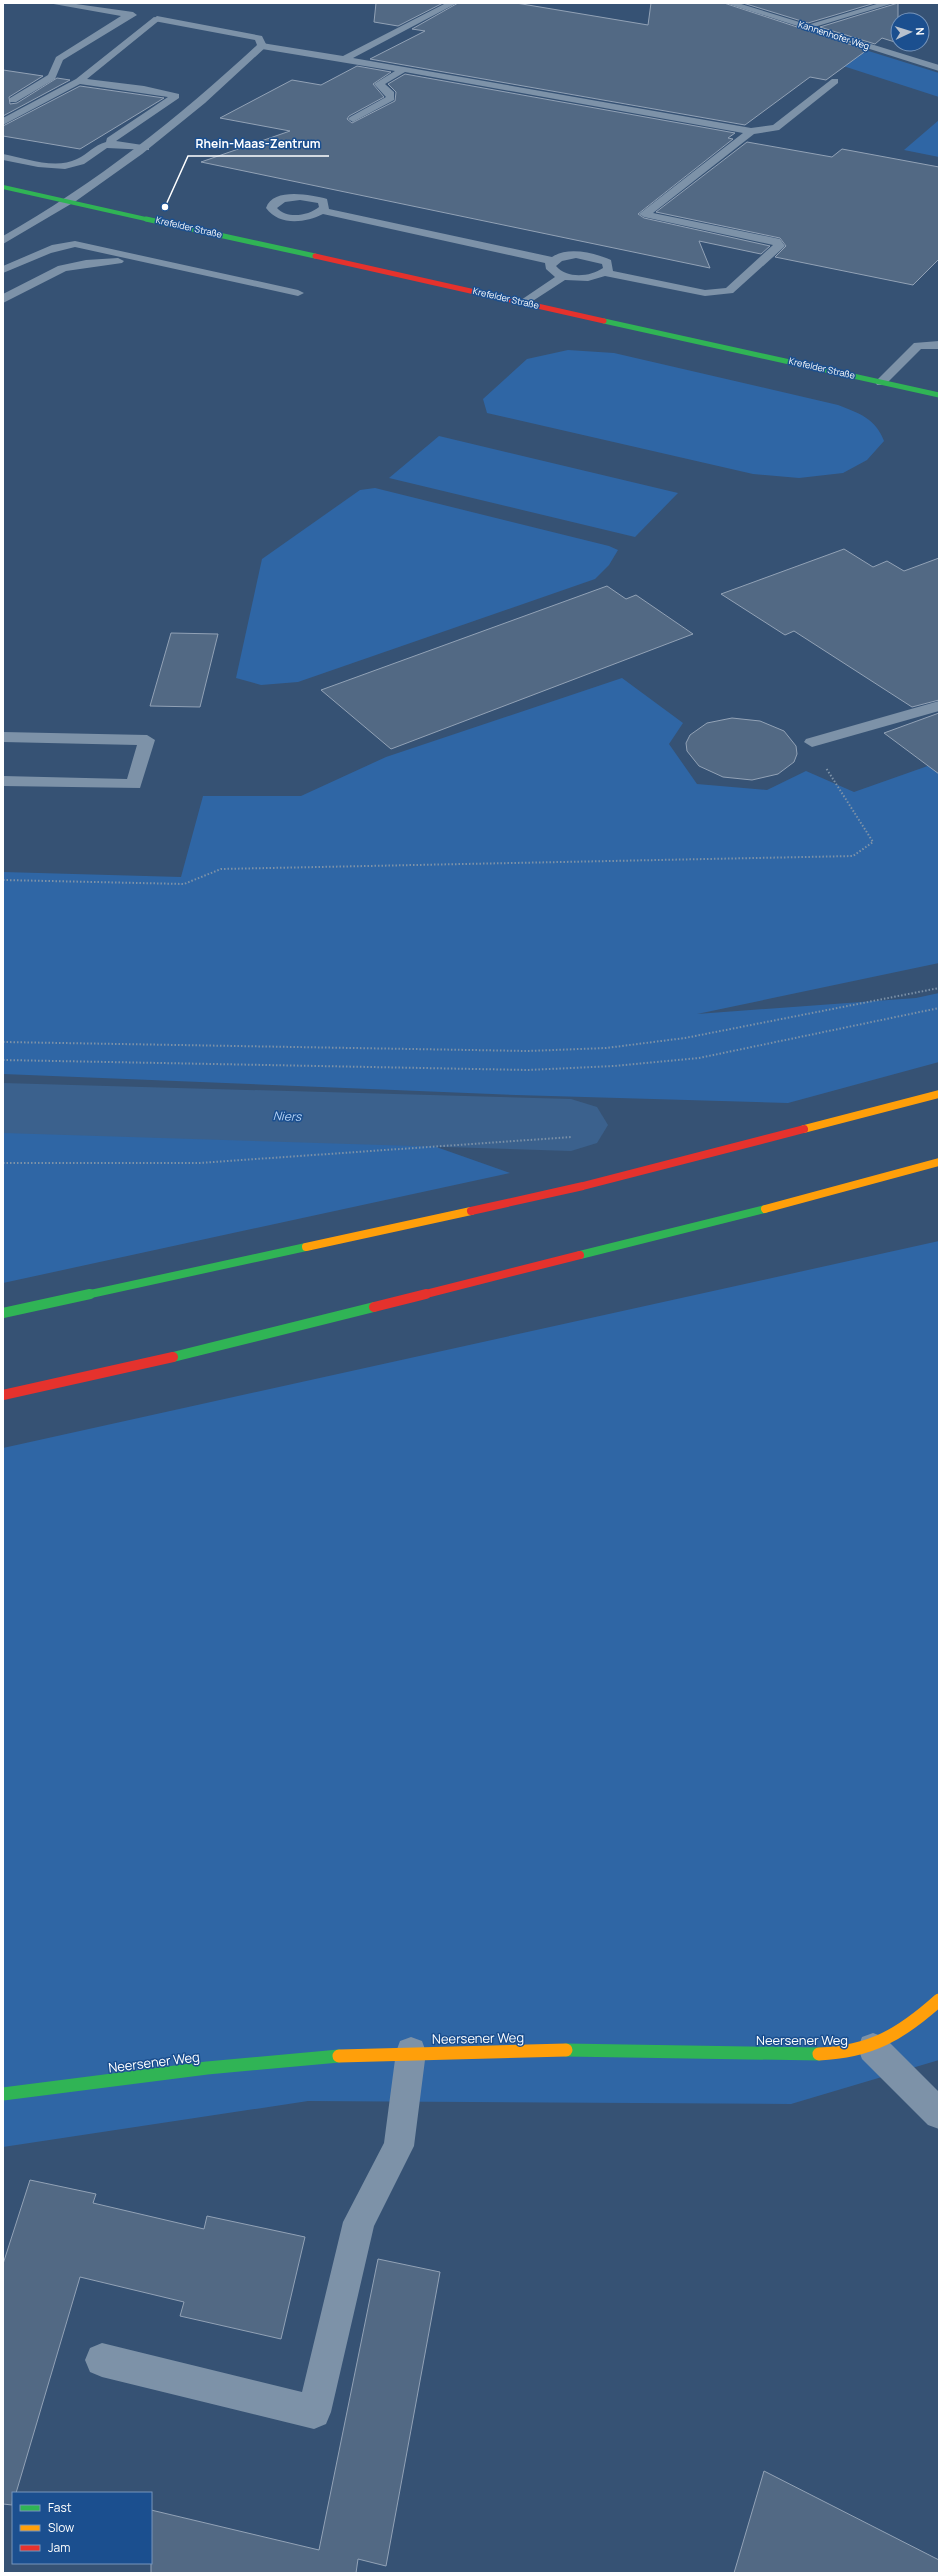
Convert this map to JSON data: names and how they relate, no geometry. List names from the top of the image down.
{
  "streets": {
    "main road": ["Krefelder Straße", "Neersener Weg"],
    "street": ["Kannenhofer Weg"]
  },
  "water": ["Niers"],
  "places": ["Rhein-Maas-Zentrum"],
  "legend": ["Fast", "Slow", "Jam"],
  "north": "right"
}
